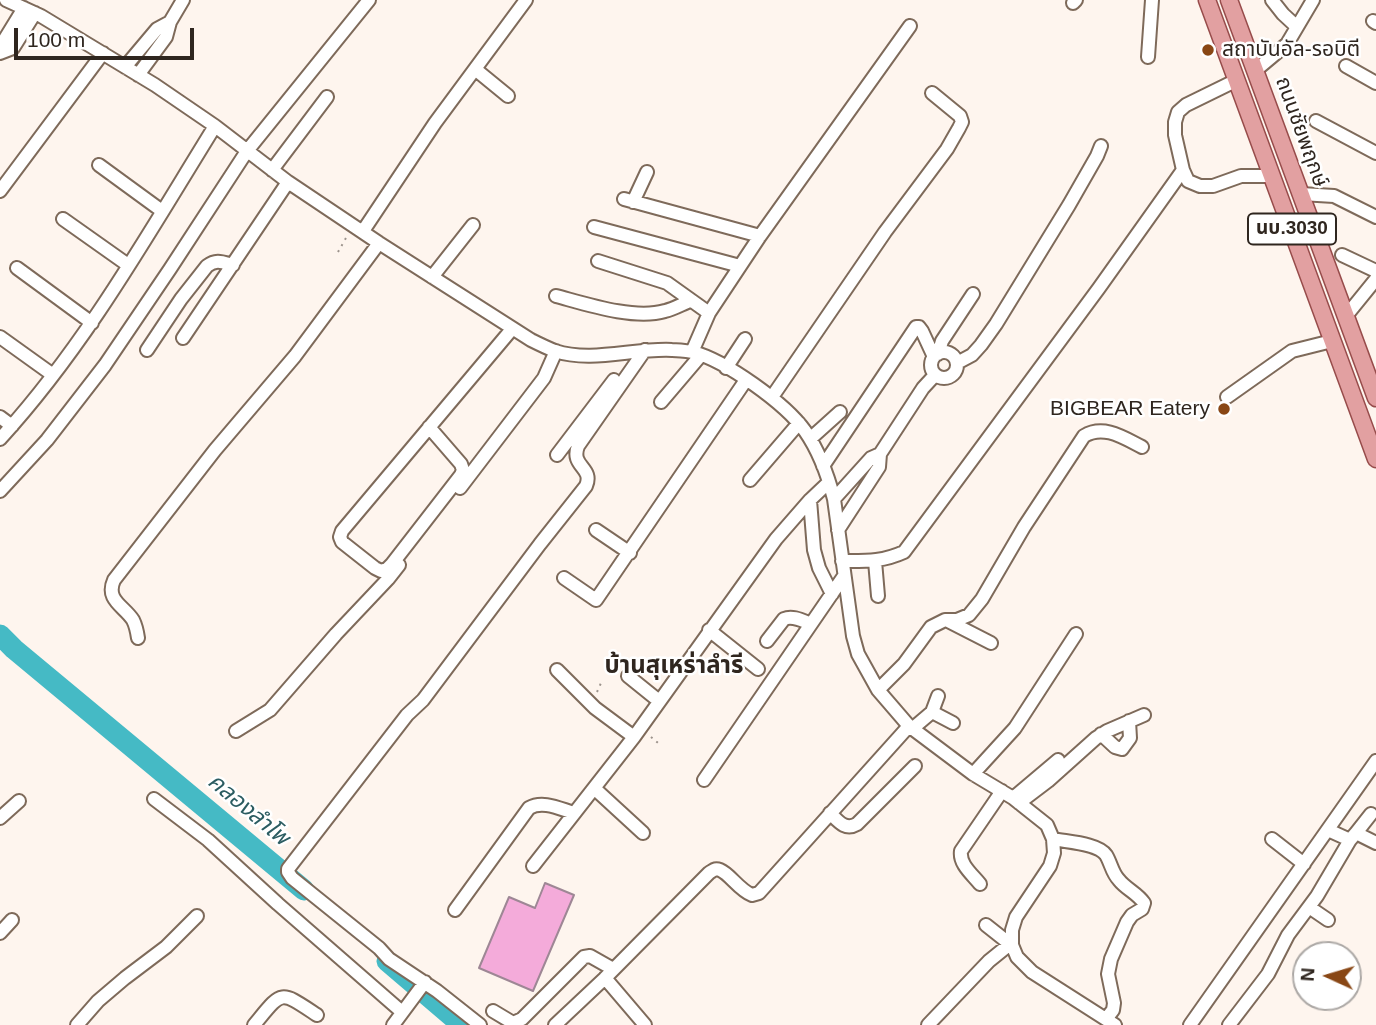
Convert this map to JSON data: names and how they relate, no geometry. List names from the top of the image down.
{
  "streets": {
    "main road": ["ถนนชัยพฤกษ์", "นบ.3030"]
  },
  "districts": ["บ้านสุเหร่าลำรี"],
  "water": ["คลองลำโพ"],
  "places": ["สถาบันอัล-รอบิตี", "BIGBEAR Eatery"],
  "scale_bar": "100 m",
  "north": "left"
}
